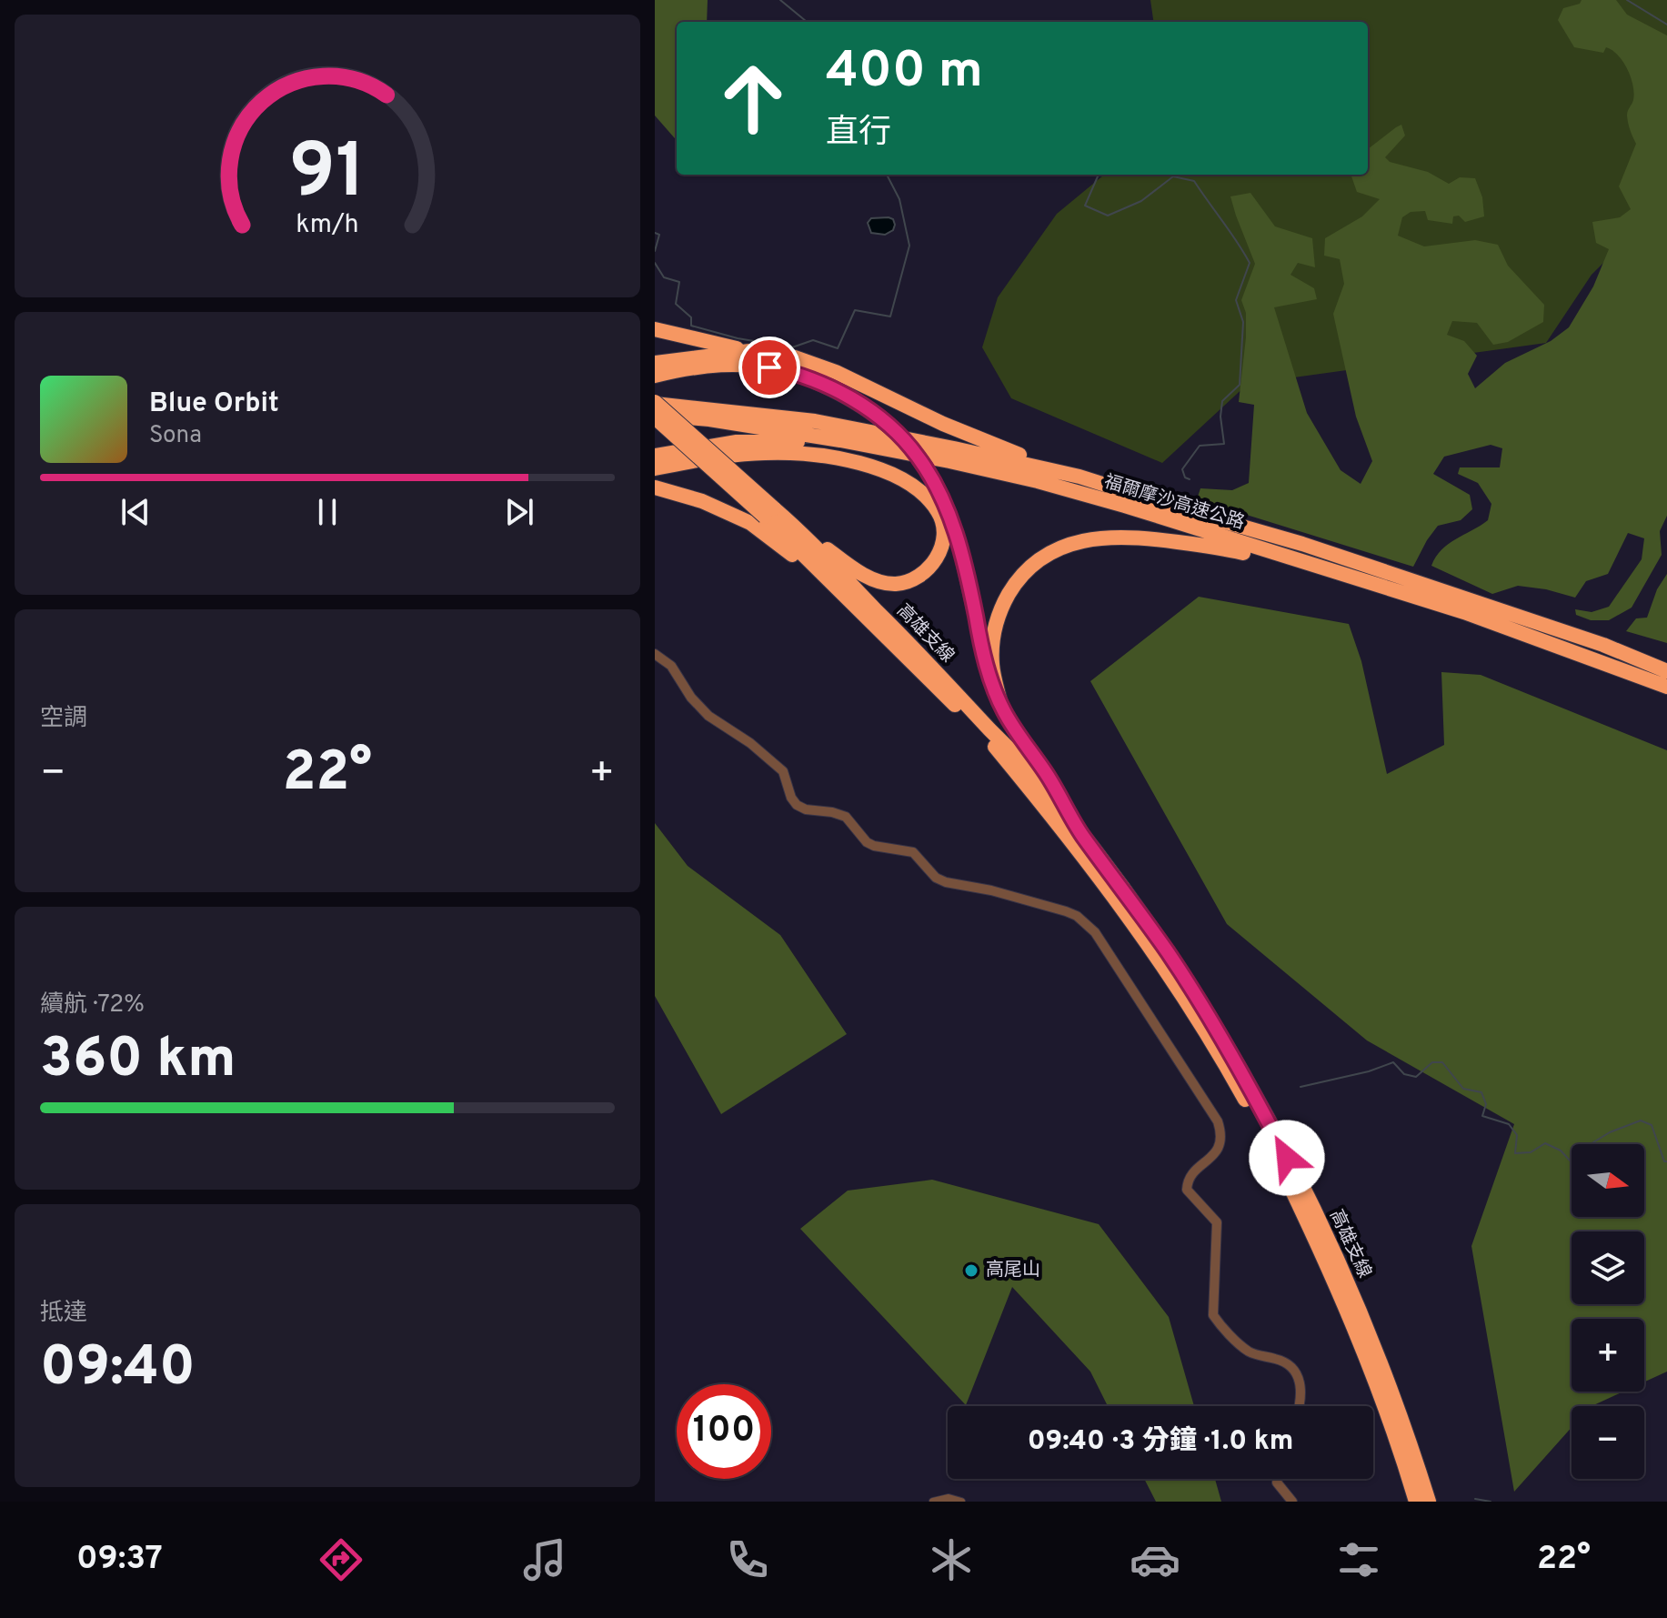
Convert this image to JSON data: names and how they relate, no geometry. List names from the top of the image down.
{
  "streets": {
    "highway": ["福爾摩沙高速公路", "高雄支線"]
  },
  "crossings": [
    ["福爾摩沙高速公路", "高雄支線"]
  ],
  "places": ["高尾山"],
  "north": "right",
  "page": {
    "turn": ["400 m", "直行"],
    "song": ["Blue Orbit", "Sona"],
    "tile": [
      "空調",
      ["續航 · 72%", "360 km"],
      ["抵達", "09:40"]
    ],
    "heat": ["−", "22°", "+"],
    "map_buttons": ["+", "−"],
    "limit": "100",
    "trip": "09:40 · 3 分鐘 · 1.0 km",
    "tabs": ["09:37", "22°"],
    "gauge": ["91", "km/h"]
  }
}
